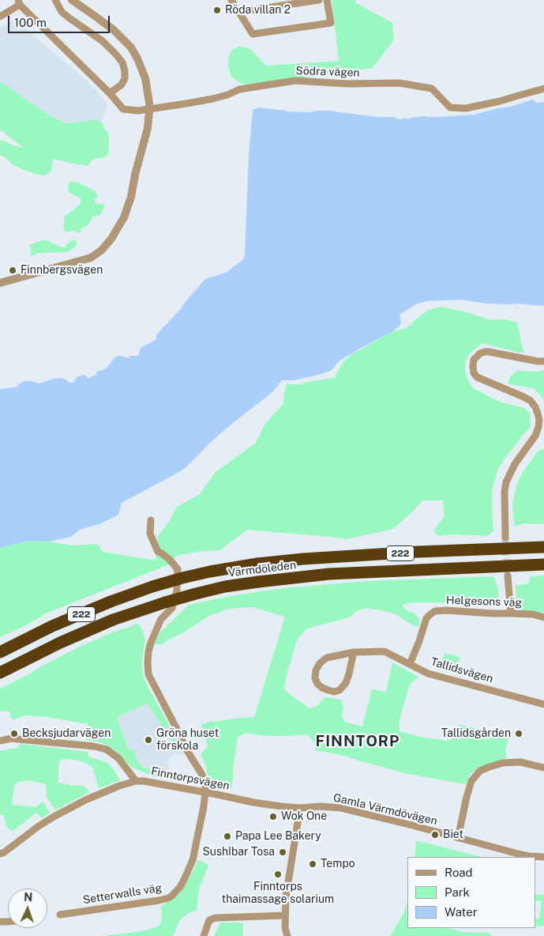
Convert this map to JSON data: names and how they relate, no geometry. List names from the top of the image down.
{
  "streets": {
    "highway": ["222", "Värmdöleden"],
    "street": [
      "Södra vägen",
      "Helgesons väg",
      "Tallidsvägen",
      "Finntorpsvägen",
      "Gamla Värmdövägen",
      "Setterwalls väg"
    ]
  },
  "crossings": [
    ["Helgesons väg", "Tallidsvägen"],
    ["Finntorpsvägen", "Gamla Värmdövägen"],
    ["Finntorpsvägen", "Setterwalls väg"]
  ],
  "districts": ["FINNTORP"],
  "places": [
    "Röda villan 2",
    "Finnbergsvägen",
    "Becksjudarvägen",
    "Tallidsgården",
    "Gröna huset förskola",
    "Wok One",
    "Biet",
    "Papa Lee Bakery",
    "SushIbar Tosa",
    "Tempo",
    "Finntorps thaimassage solarium"
  ],
  "legend": ["Road", "Park", "Water"],
  "scale_bar": "100 m",
  "north": "top"
}
